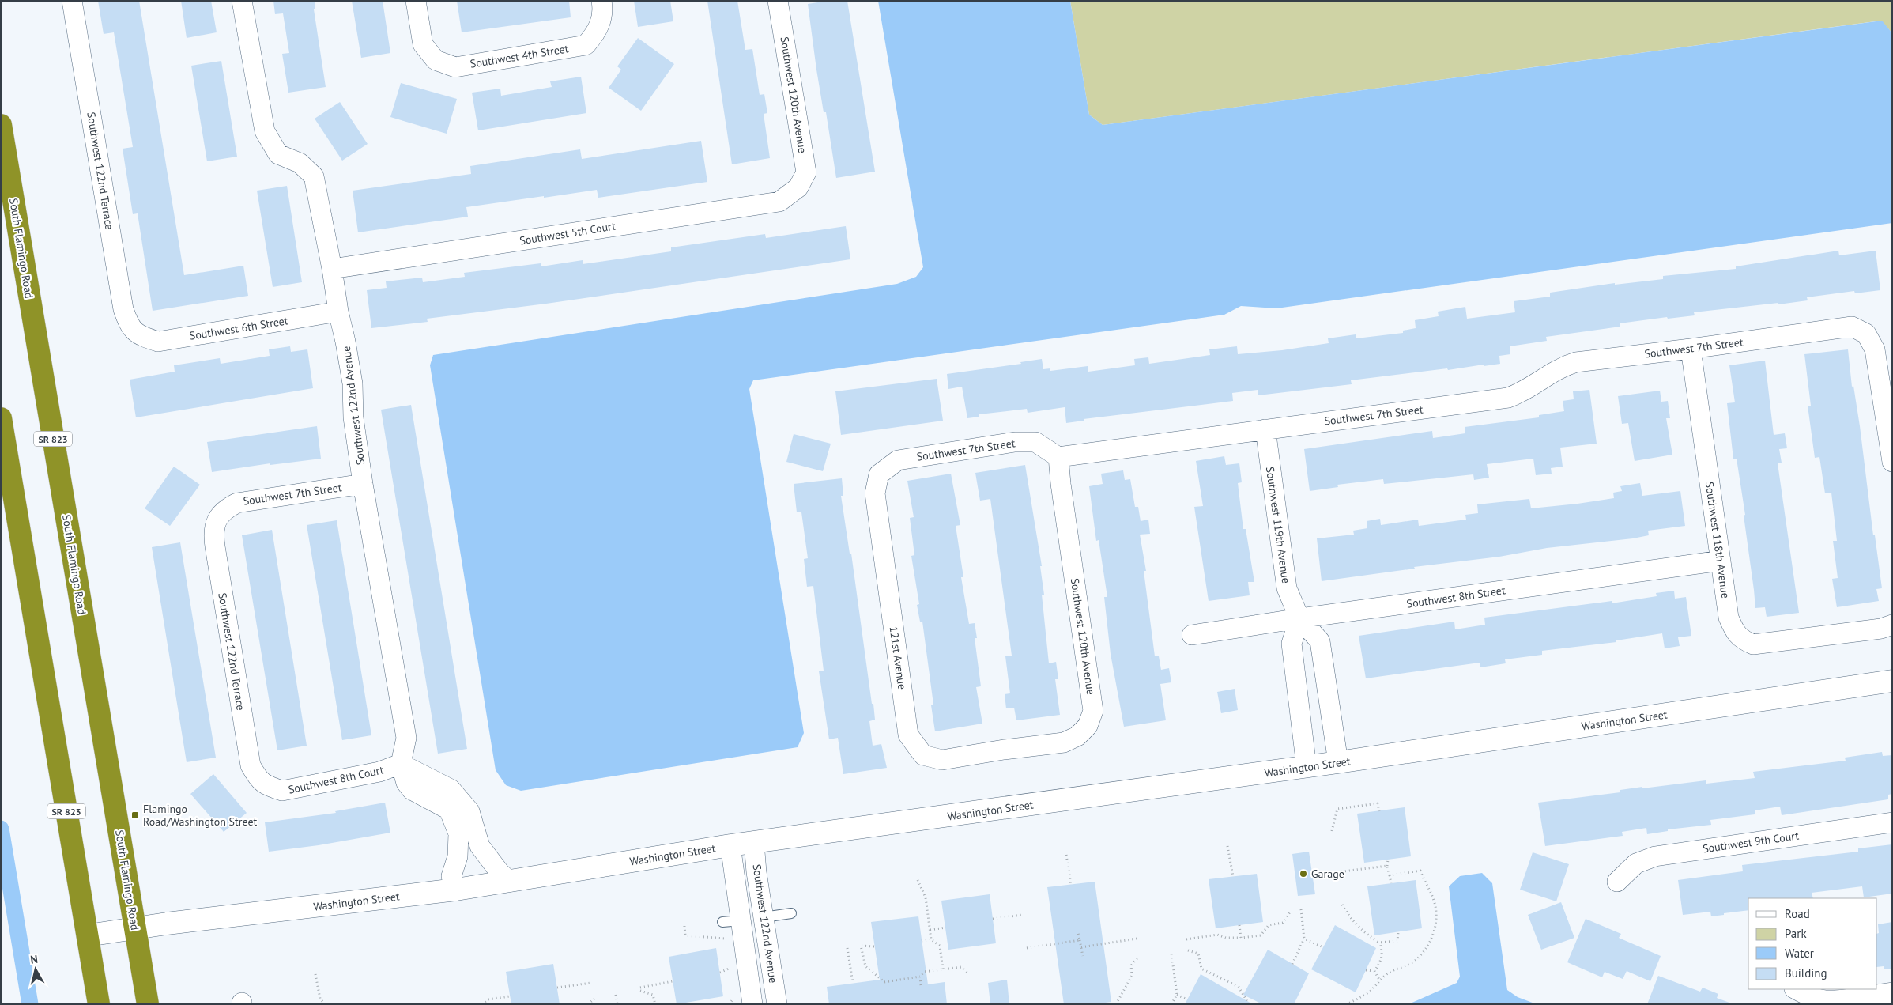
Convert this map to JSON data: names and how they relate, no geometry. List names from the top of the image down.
{
  "streets": {
    "highway": ["South Flamingo Road", "SR 823"],
    "street": [
      "Southwest 4th Street",
      "Southwest 120th Avenue",
      "Southwest 122nd Terrace",
      "Southwest 5th Court",
      "Southwest 6th Street",
      "Southwest 7th Street",
      "Southwest 122nd Avenue",
      "Southwest 119th Avenue",
      "Southwest 118th Avenue",
      "Southwest 8th Street",
      "121st Avenue",
      "Washington Street",
      "Southwest 8th Court",
      "Southwest 9th Court"
    ]
  },
  "crossings": [
    ["Southwest 120th Avenue", "Southwest 5th Court"],
    ["Southwest 120th Avenue", "Southwest 7th Street"],
    ["Southwest 120th Avenue", "121st Avenue"],
    ["Southwest 122nd Terrace", "Southwest 6th Street"],
    ["Southwest 122nd Terrace", "Southwest 7th Street"],
    ["Southwest 122nd Terrace", "Southwest 8th Court"],
    ["Southwest 5th Court", "Southwest 122nd Avenue"],
    ["South Flamingo Road", "Washington Street"],
    ["Southwest 6th Street", "Southwest 122nd Avenue"],
    ["Southwest 7th Street", "Southwest 122nd Avenue"],
    ["Southwest 7th Street", "Southwest 119th Avenue"],
    ["Southwest 7th Street", "Southwest 118th Avenue"],
    ["Southwest 7th Street", "121st Avenue"],
    ["Southwest 122nd Avenue", "Washington Street"],
    ["Southwest 122nd Avenue", "Southwest 8th Court"],
    ["SR 823", "Washington Street"],
    ["Southwest 119th Avenue", "Southwest 8th Street"],
    ["Southwest 119th Avenue", "Washington Street"],
    ["Southwest 118th Avenue", "Southwest 8th Street"]
  ],
  "places": {
    "transit": ["Flamingo Road/Washington Street"],
    "other": ["Garage"]
  },
  "legend": [
    "Road",
    "Park",
    "Water",
    "Building"
  ],
  "north": "top"
}
